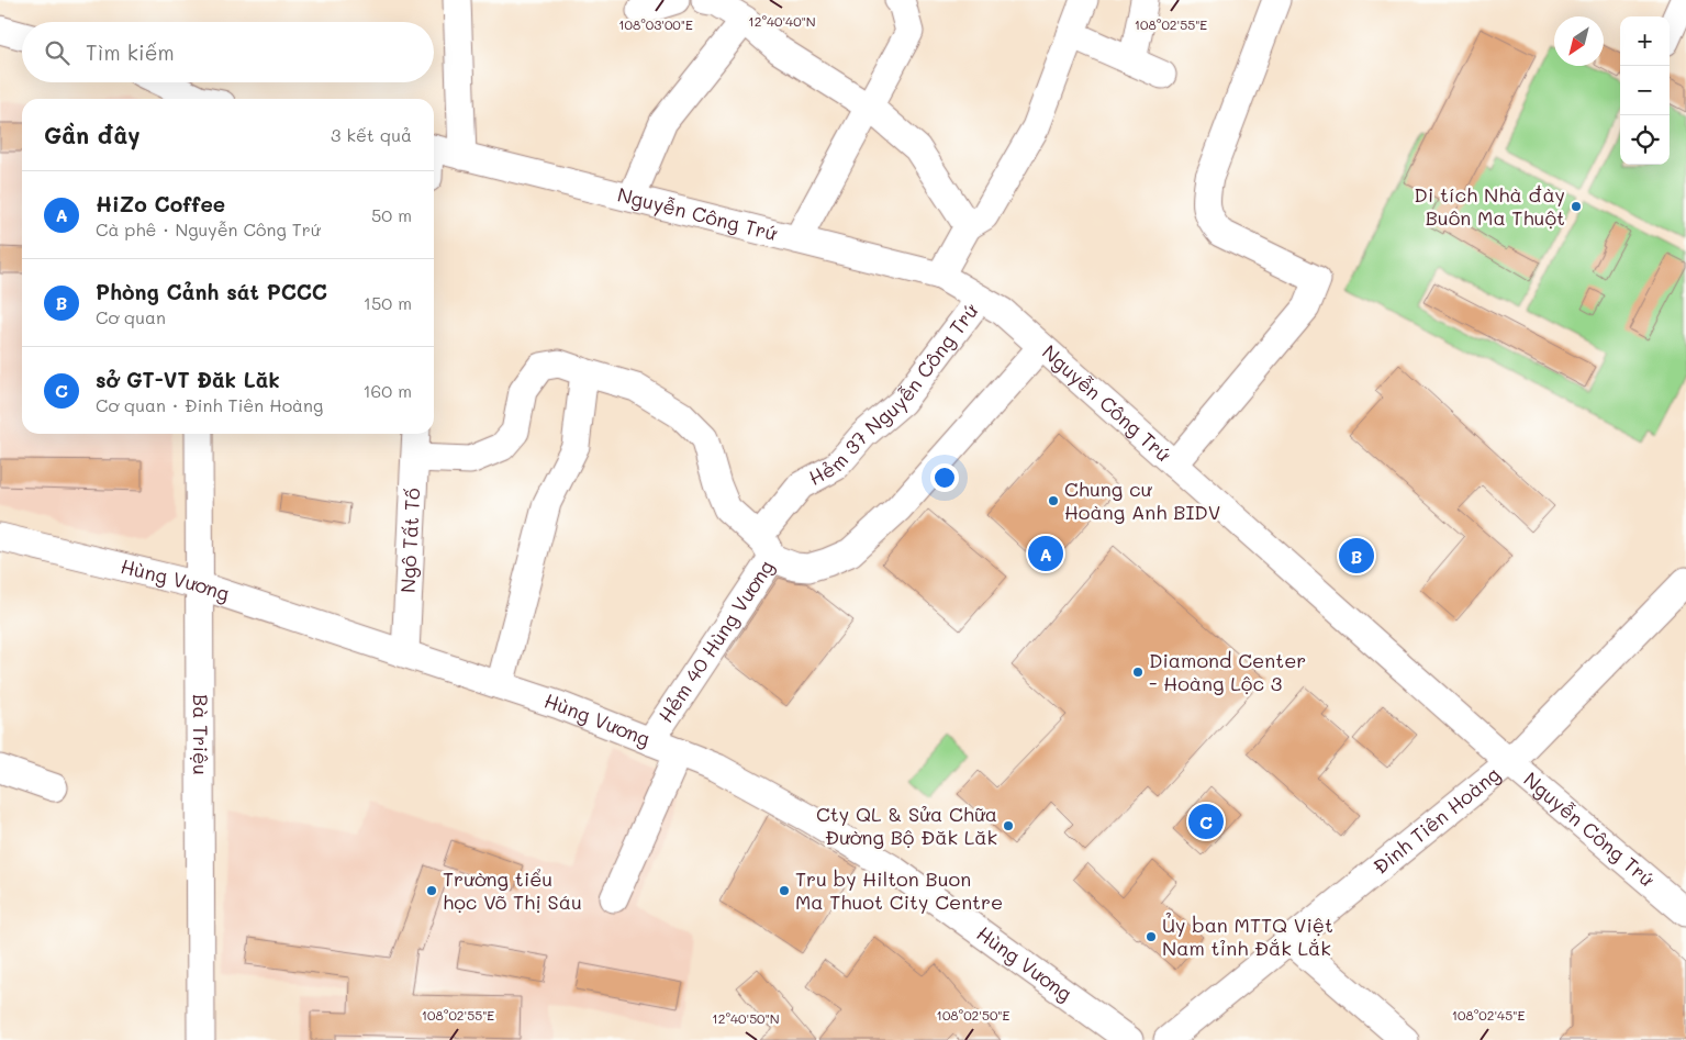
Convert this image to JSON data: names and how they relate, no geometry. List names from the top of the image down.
{
  "streets": {
    "street": [
      "Nguyễn Công Trứ",
      "Hẻm 37 Nguyễn Công Trứ",
      "Ngô Tất Tố",
      "Hùng Vương",
      "Hẻm 40 Hùng Vương",
      "Bà Triệu",
      "Đinh Tiên Hoàng"
    ]
  },
  "crossings": [
    ["Nguyễn Công Trứ", "Hẻm 37 Nguyễn Công Trứ"],
    ["Nguyễn Công Trứ", "Đinh Tiên Hoàng"],
    ["Hẻm 37 Nguyễn Công Trứ", "Hẻm 40 Hùng Vương"],
    ["Ngô Tất Tố", "Hùng Vương"],
    ["Ngô Tất Tố", "Hẻm 40 Hùng Vương"],
    ["Hùng Vương", "Hẻm 40 Hùng Vương"],
    ["Hùng Vương", "Bà Triệu"]
  ],
  "places": [
    "Di tích Nhà đày Buôn Ma Thuột",
    "Chung cư Hoàng Anh BIDV",
    "Diamond Center - Hoàng Lộc 3",
    "Cty QL & Sửa Chữa Đường Bộ Đăk Lăk",
    "Trường tiểu học Võ Thị Sáu",
    "Tru by Hilton Buon Ma Thuot City Centre",
    "Ủy ban MTTQ Việt Nam tỉnh Đắk Lắk"
  ],
  "north": "bottom left",
  "page": {
    "map_buttons": ["+", "−"],
    "search": "Tìm kiếm",
    "heading": ["Gần đây", "3 kết quả"],
    "list": [
      {
        "mark": "A",
        "name": "HiZo Coffee",
        "note": "Cà phê · Nguyễn Công Trứ",
        "value": "50 m"
      },
      {
        "mark": "B",
        "name": "Phòng Cảnh sát PCCC",
        "note": "Cơ quan",
        "value": "150 m"
      },
      {
        "mark": "C",
        "name": "sở GT-VT Đăk Lăk",
        "note": "Cơ quan · Đinh Tiên Hoàng",
        "value": "160 m"
      }
    ],
    "pins": ["A", "B", "C"]
  },
  "coordinates": [
    "12°40'40\"N",
    "108°03'00\"E",
    "108°02'55\"E",
    "108°02'50\"E",
    "108°02'45\"E",
    "12°40'50\"N"
  ]
}
